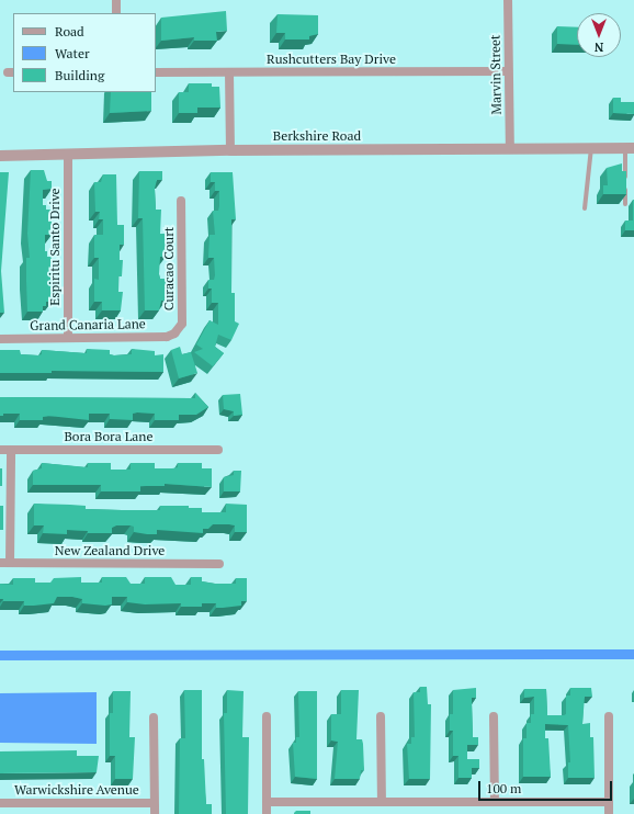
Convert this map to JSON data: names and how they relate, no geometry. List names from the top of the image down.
{
  "streets": {
    "street": [
      "Rushcutters Bay Drive",
      "Marvin Street",
      "Berkshire Road",
      "Espiritu Santo Drive",
      "Curacao Court",
      "Grand Canaria Lane",
      "Bora Bora Lane",
      "New Zealand Drive",
      "Warwickshire Avenue"
    ]
  },
  "crossings": [
    ["Rushcutters Bay Drive", "Marvin Street"],
    ["Marvin Street", "Berkshire Road"],
    ["Berkshire Road", "Espiritu Santo Drive"],
    ["Espiritu Santo Drive", "Grand Canaria Lane"],
    ["Curacao Court", "Grand Canaria Lane"]
  ],
  "legend": ["Road", "Water", "Building"],
  "scale_bar": "100 m",
  "north": "bottom"
}
